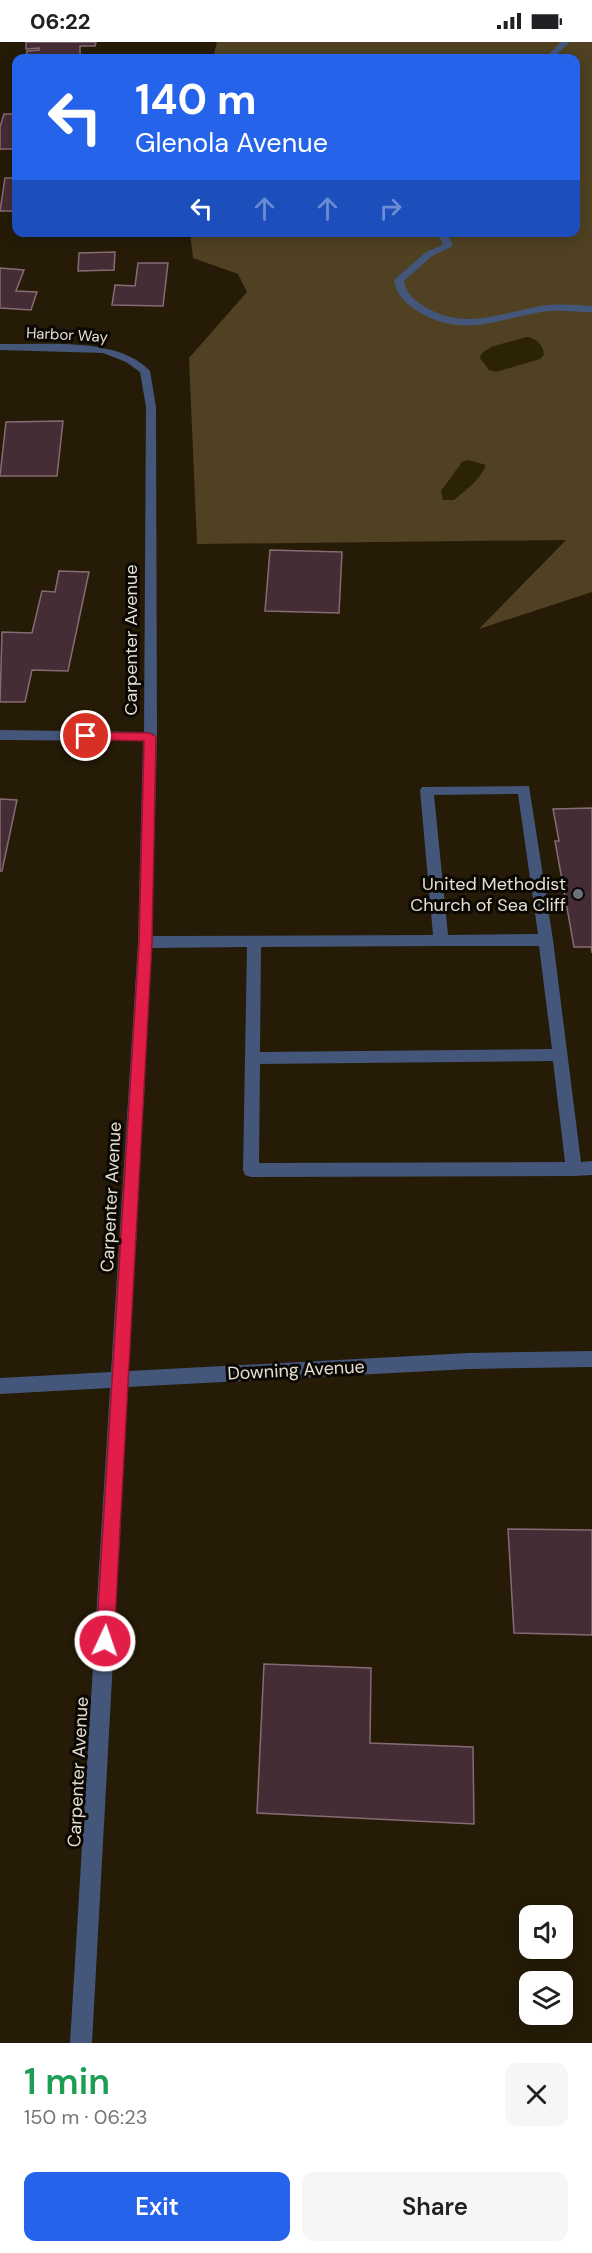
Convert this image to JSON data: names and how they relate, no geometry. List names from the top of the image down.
{
  "streets": {
    "street": ["Harbor Way", "Carpenter Avenue", "Downing Avenue"]
  },
  "crossings": [
    ["Harbor Way", "Carpenter Avenue"],
    ["Carpenter Avenue", "Downing Avenue"]
  ],
  "places": ["United Methodist Church of Sea Cliff"],
  "page": {
    "status": "06:22",
    "turn": ["140 m", "Glenola Avenue"],
    "heading": ["1 min", "150 m · 06:23"],
    "buttons": ["Exit", "Share"]
  }
}
